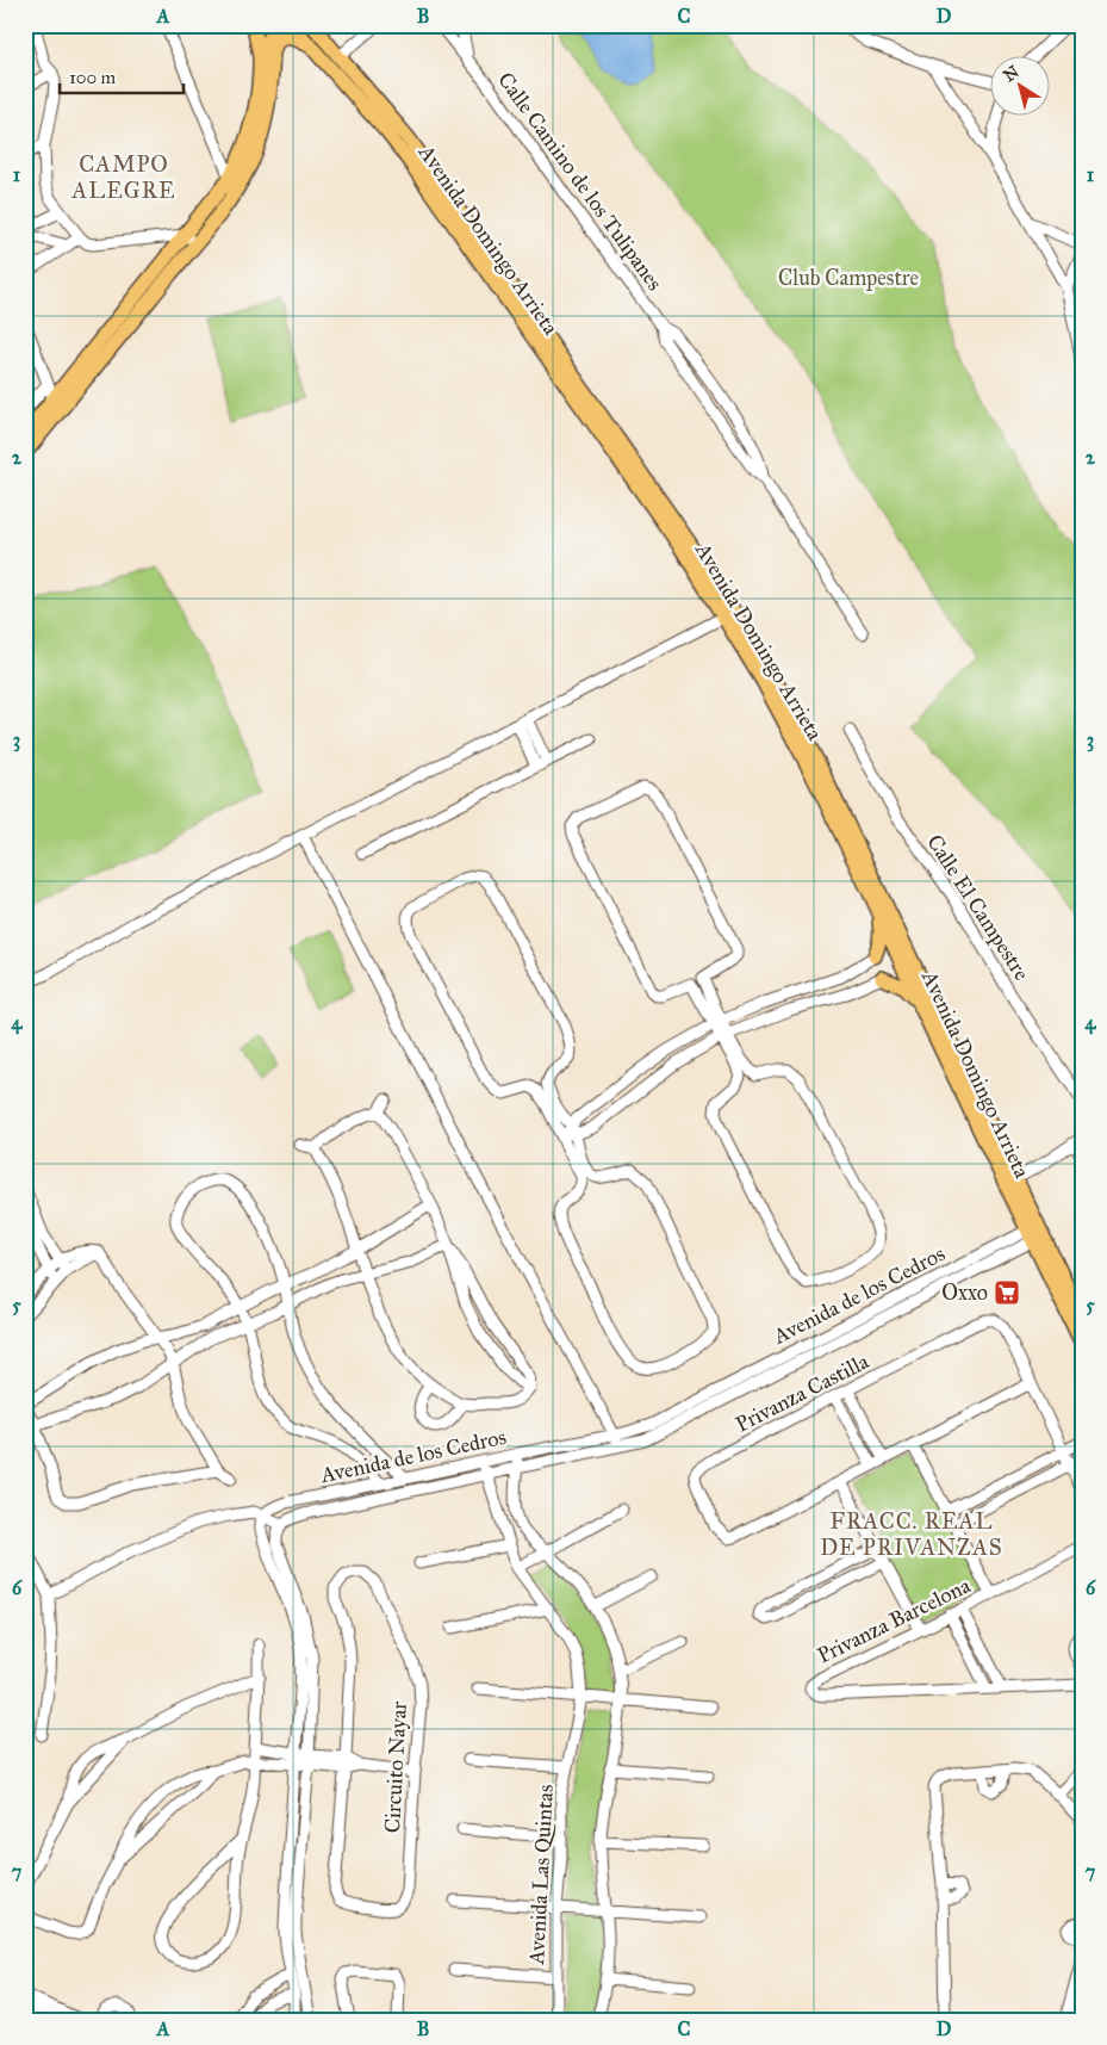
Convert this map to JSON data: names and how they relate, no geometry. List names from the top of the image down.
{
  "streets": {
    "main road": ["Avenida Domingo Arrieta"],
    "street": [
      "Calle Camino de los Tulipanes",
      "Calle El Campestre",
      "Avenida de los Cedros",
      "Privanza Castilla",
      "Privanza Barcelona",
      "Circuito Nayar",
      "Avenida Las Quintas"
    ]
  },
  "crossings": [
    ["Avenida Domingo Arrieta", "Avenida de los Cedros"],
    ["Avenida de los Cedros", "Avenida Las Quintas"]
  ],
  "districts": ["CAMPO ALEGRE", "FRACC. REAL DE PRIVANZAS"],
  "parks": ["Club Campestre"],
  "places": {
    "supermarket": ["Oxxo"]
  },
  "scale_bar": "100 m",
  "north": "top left",
  "grid": {
    "columns": [
      "A",
      "B",
      "C",
      "D"
    ],
    "rows": [
      "1",
      "2",
      "3",
      "4",
      "5",
      "6",
      "7"
    ]
  }
}
